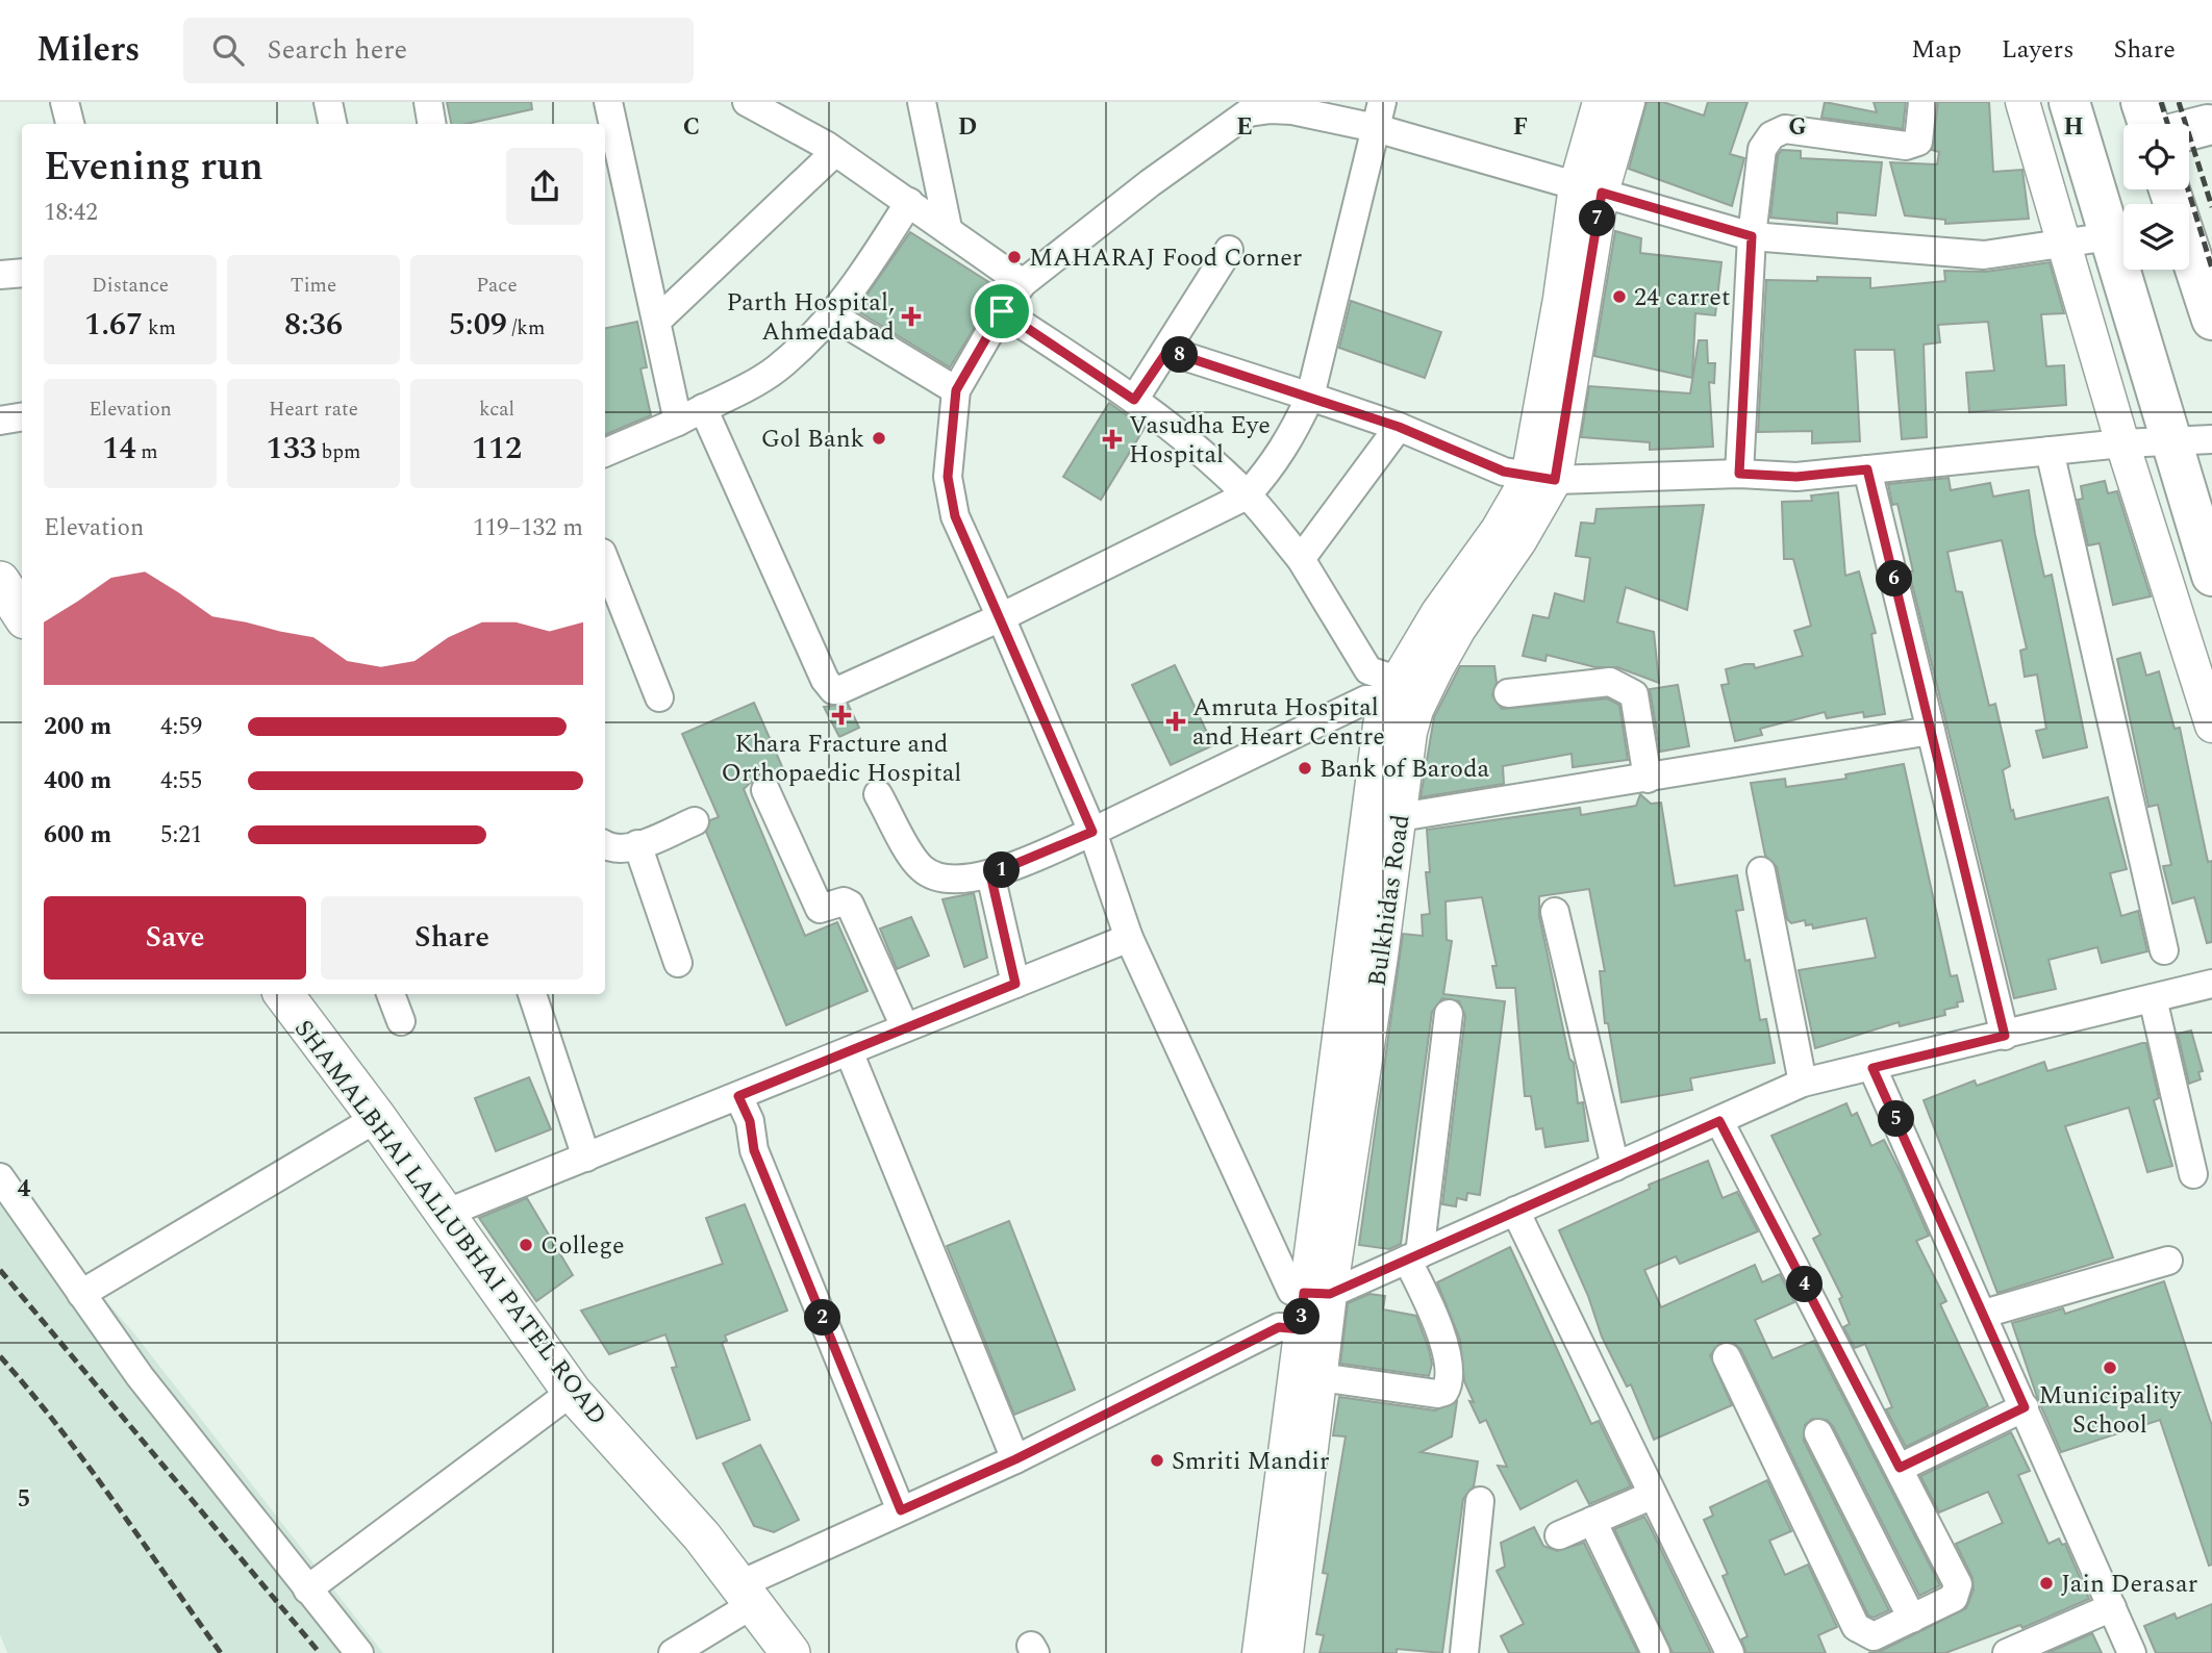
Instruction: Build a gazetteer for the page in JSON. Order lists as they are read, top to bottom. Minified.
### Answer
{"streets":{"main road":["SHAMALBHAI LALLUBHAI PATEL ROAD"],"street":["Bulkhidas Road"]},"places":{"other":["MAHARAJ Food Corner","24 carret","Gol Bank","Bank of Baroda","College","Municipality School","Smriti Mandir","Jain Derasar"],"health":["Parth Hospital, Ahmedabad","Vasudha Eye Hospital","Khara Fracture and Orthopaedic Hospital","Amruta Hospital and Heart Centre"]},"page":{"header":"Milers","search":"Search here","nav":["Map","Layers","Share"],"heading":["Evening run","18:42"],"pins":["7","8","6","1","5","4","3","2"],"stats":[["Distance","1.67 km"],["Time","8:36"],["Pace","5:09 /km"],["Elevation","14 m"],["Heart rate","133 bpm"],["kcal","112"]],"chart":["Elevation","119–132 m"],"list":[{"name":"200 m","note":"4:59"},{"name":"400 m","note":"4:55"},{"name":"600 m","note":"5:21"}],"buttons":["Save","Share"]},"grid":{"columns":["C","D","E","F","G","H"],"rows":["4","5"]}}
